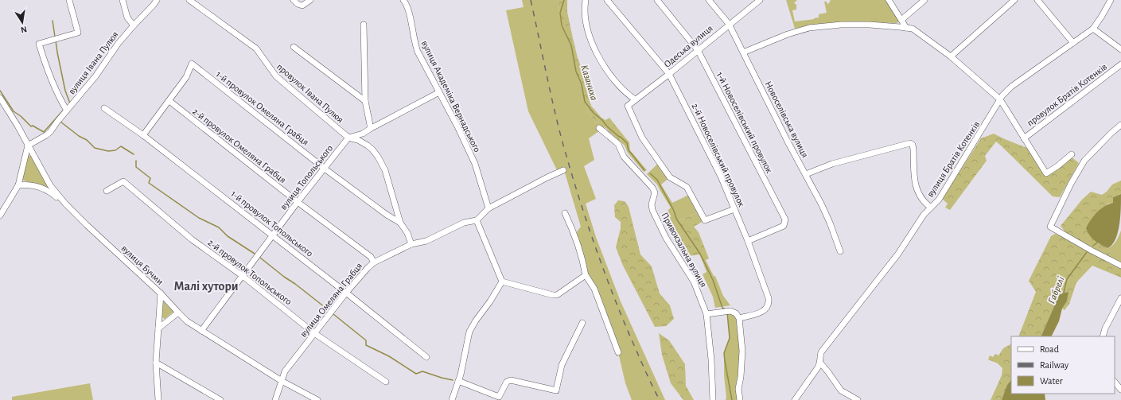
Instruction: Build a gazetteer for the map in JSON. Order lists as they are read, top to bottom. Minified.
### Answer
{"streets":{"street":["Одеська вулиця","вулиця Івана Пулюя","провулок Івана Пулюя","провулок Братів Котенків","вулиця Академіка Вернадського","1-й провулок Омеляна Грабця","Новоселівська вулиця","1-й Новоселівський провулок","2-й провулок Омеляна Грабця","2-й Новоселівський провулок","вулиця Братів Котенків","вулиця Топольського","1-й провулок Топольського","Привокзальна вулиця","вулиця Бучми","2-й провулок Топольського","вулиця Омеляна Грабця"]},"crossings":[["Одеська вулиця","Новоселівська вулиця"],["Одеська вулиця","1-й Новоселівський провулок"],["Одеська вулиця","2-й Новоселівський провулок"],["вулиця Івана Пулюя","вулиця Бучми"],["провулок Івана Пулюя","вулиця Топольського"],["1-й провулок Омеляна Грабця","2-й провулок Омеляна Грабця"],["1-й провулок Омеляна Грабця","вулиця Топольського"],["1-й Новоселівський провулок","2-й Новоселівський провулок"],["2-й провулок Омеляна Грабця","вулиця Топольського"],["2-й провулок Омеляна Грабця","вулиця Омеляна Грабця"],["вулиця Топольського","1-й провулок Топольського"],["вулиця Топольського","вулиця Бучми"],["вулиця Топольського","2-й провулок Топольського"],["1-й провулок Топольського","вулиця Омеляна Грабця"],["вулиця Бучми","вулиця Омеляна Грабця"],["2-й провулок Топольського","вулиця Омеляна Грабця"]],"districts":["Малі хутори"],"water":["Казаниха","Габрелі"],"legend":["Road","Railway","Water"],"north":"bottom"}
